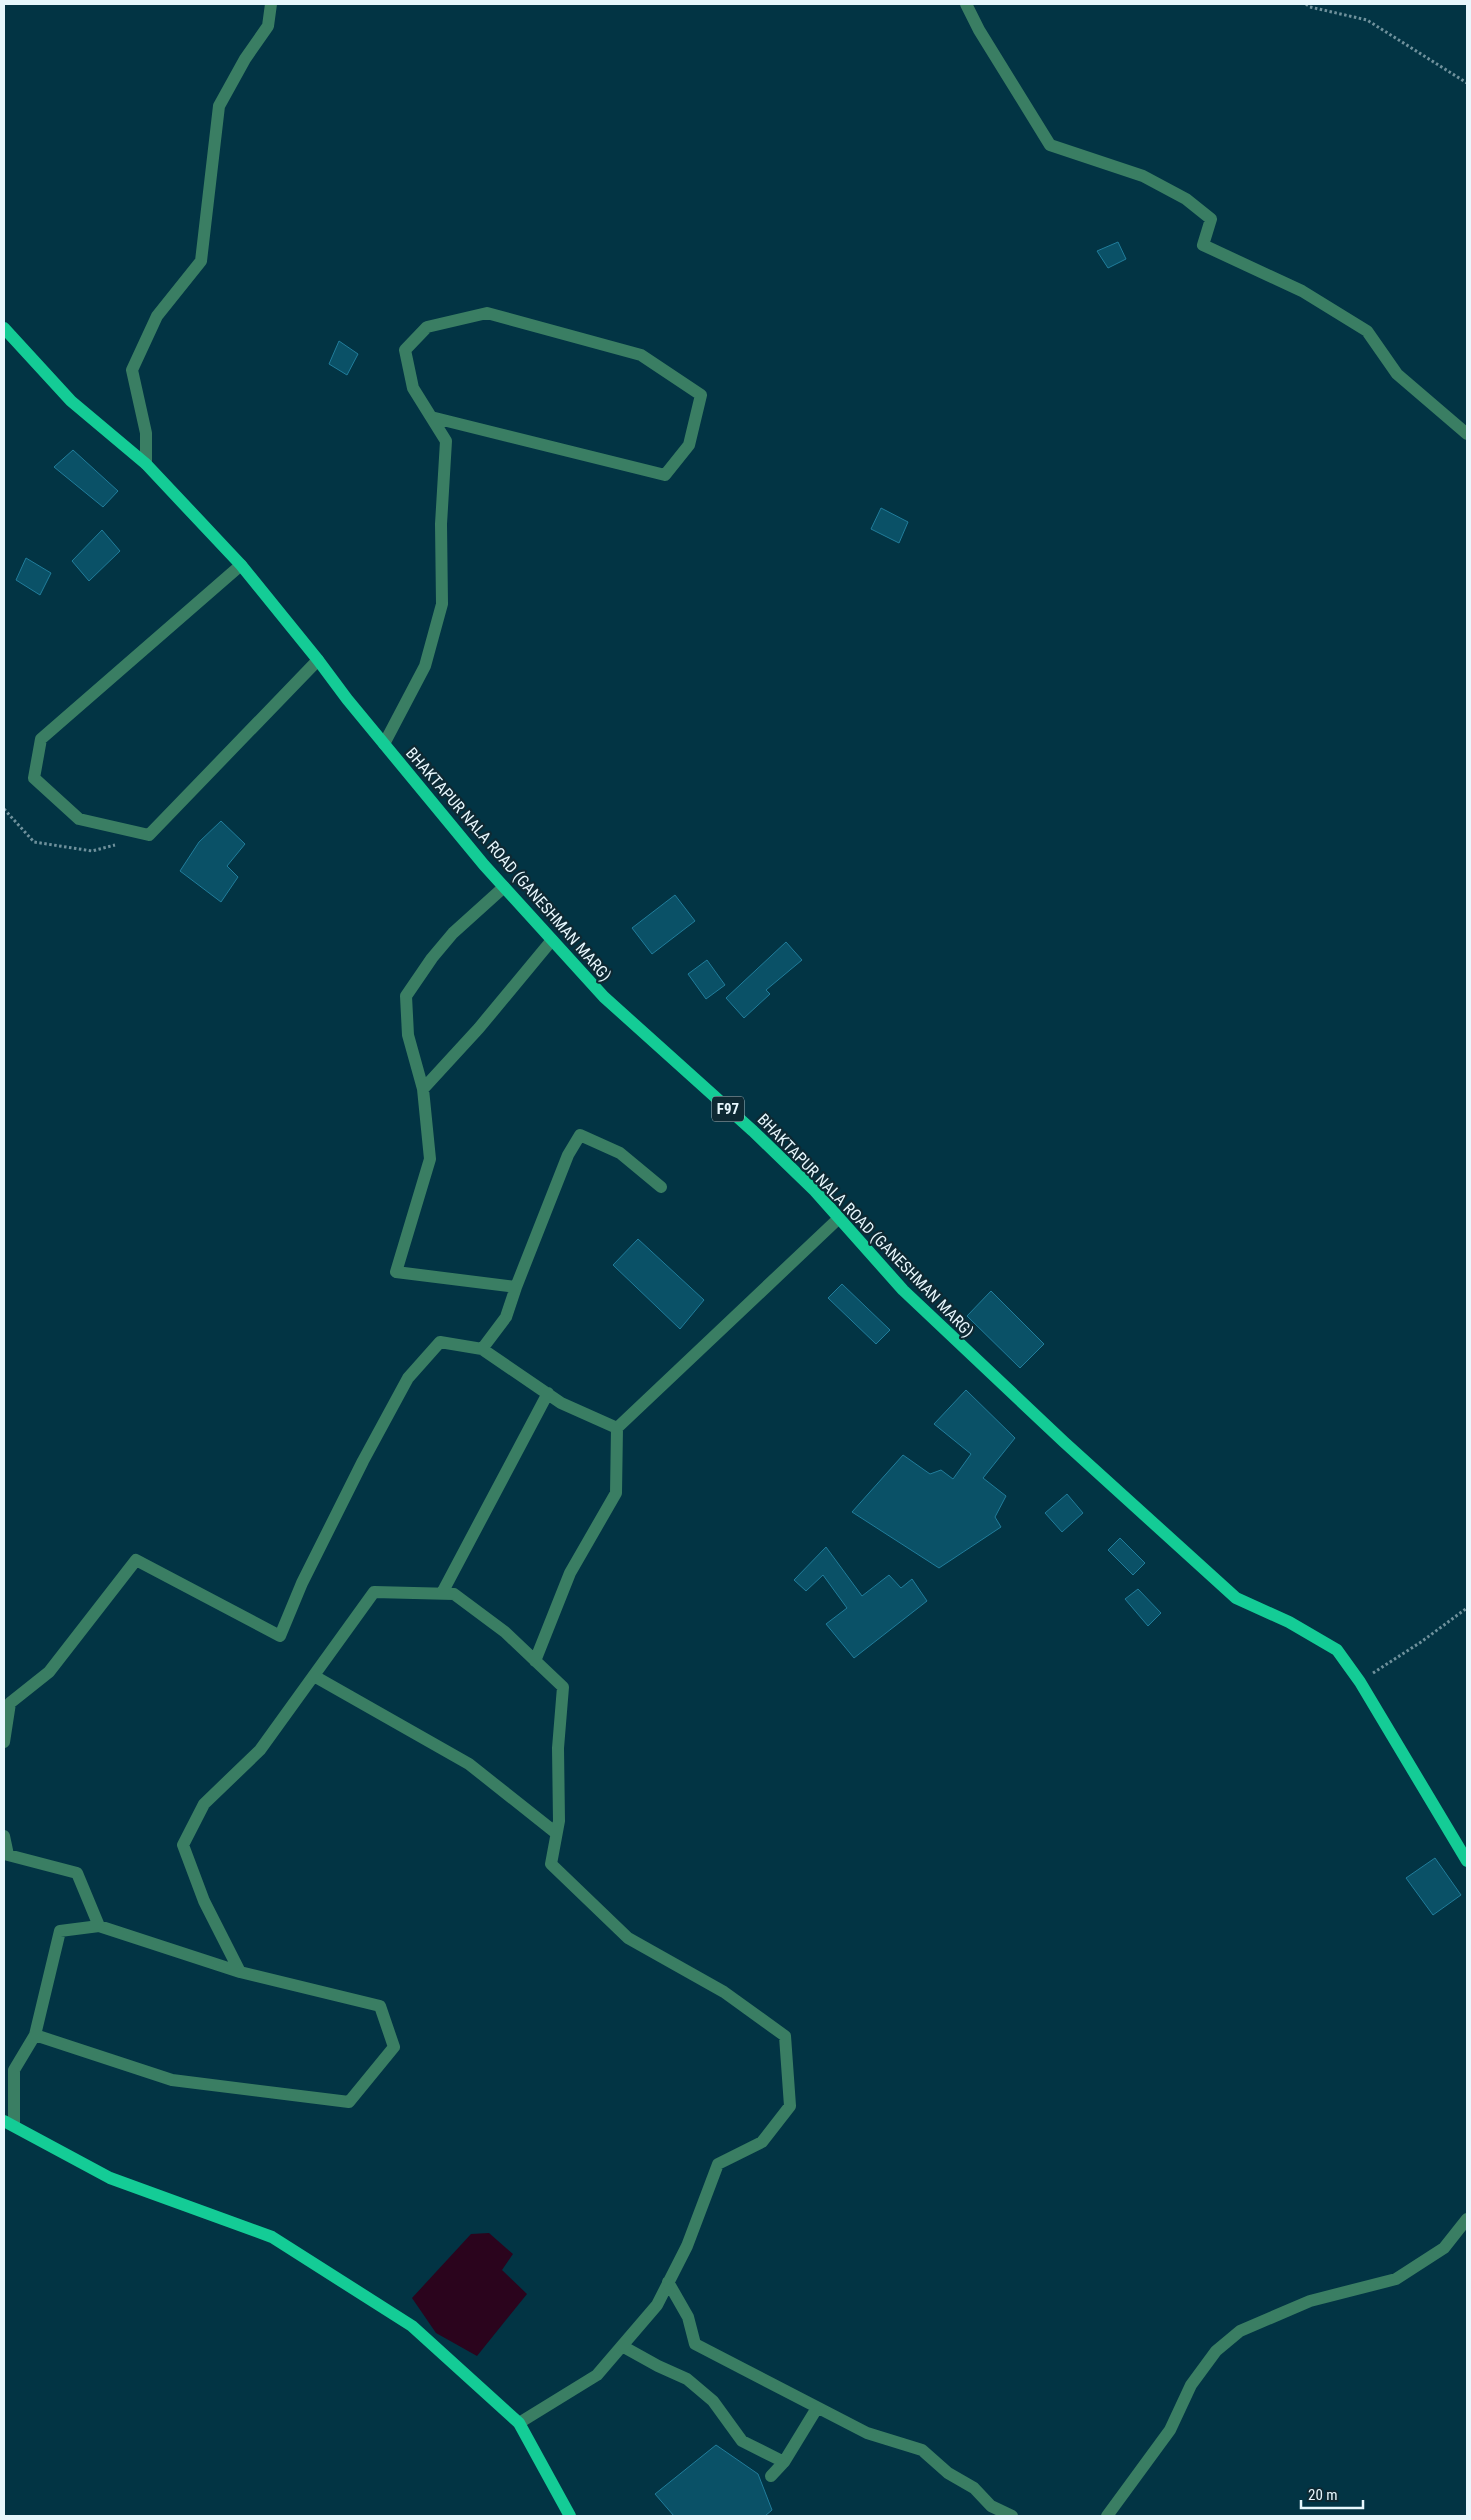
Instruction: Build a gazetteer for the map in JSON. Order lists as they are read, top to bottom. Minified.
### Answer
{"streets":{"main road":["BHAKTAPUR NALA ROAD (GANESHMAN MARG)","F97"]},"scale_bar":"20 m"}
